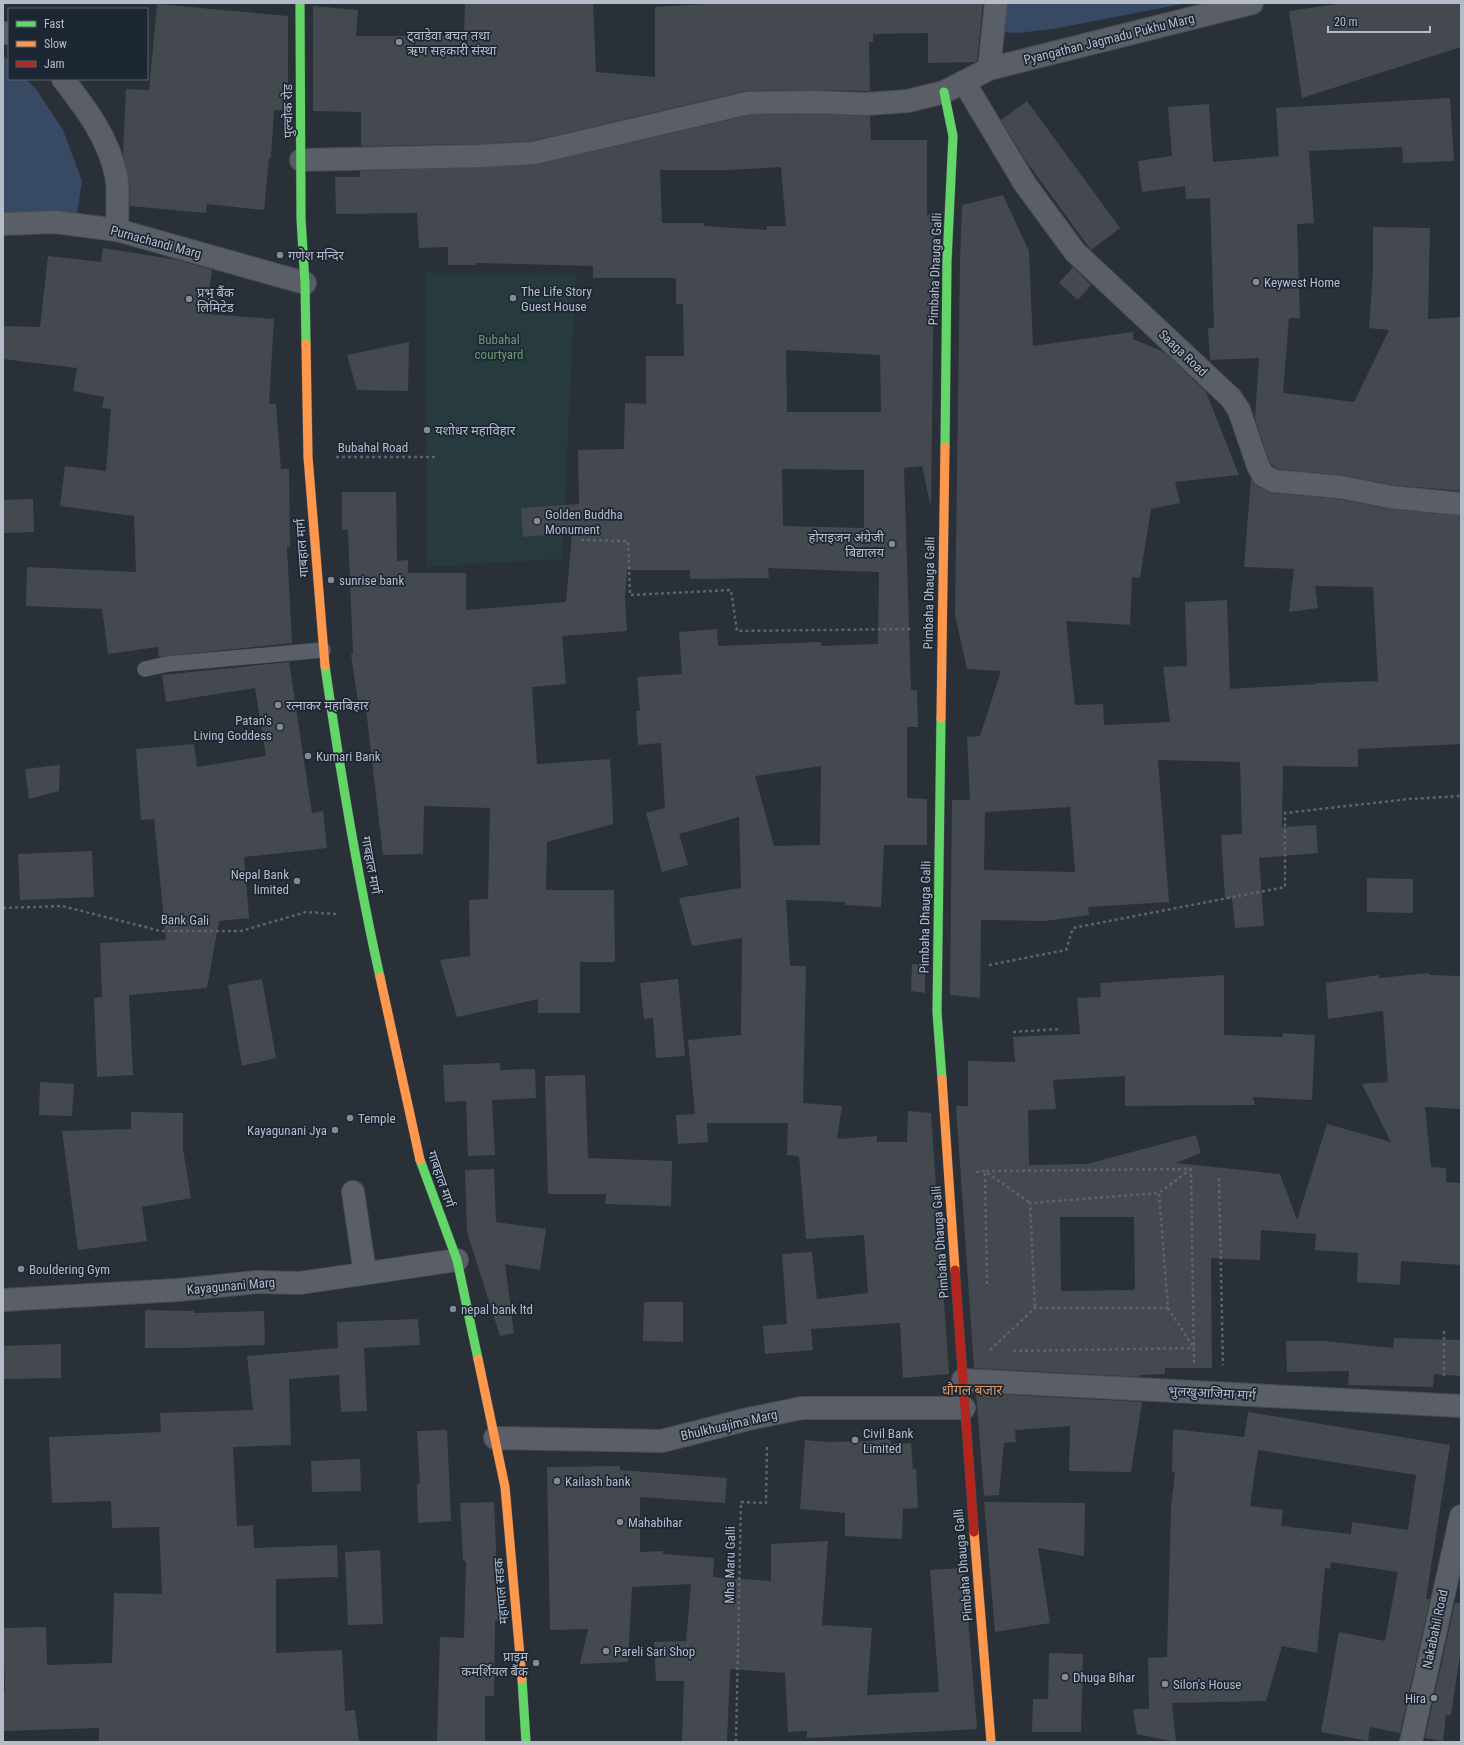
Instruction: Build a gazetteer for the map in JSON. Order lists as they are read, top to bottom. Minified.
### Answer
{"streets":{"main road":["पुल्चोक रोड","Pimbaha Dhauga Galli","गाबहाल मार्ग","महापाल सडक"],"street":["Pyangathan Jagmadu Pukhu Marg","Purnachandi Marg","Saaga Road","Kayagunani Marg","भुलखुआजिमा मार्ग","Bhulkhuajima Marg","Nakabahil Road"],"path":["Bubahal Road","Bank Gali","Mha Maru Galli"]},"crossings":[["Pyangathan Jagmadu Pukhu Marg","पुल्चोक रोड"],["Pyangathan Jagmadu Pukhu Marg","Pimbaha Dhauga Galli"],["Pyangathan Jagmadu Pukhu Marg","Saaga Road"],["पुल्चोक रोड","Purnachandi Marg"],["पुल्चोक रोड","गाबहाल मार्ग"],["Purnachandi Marg","गाबहाल मार्ग"],["Pimbaha Dhauga Galli","भुलखुआजिमा मार्ग"],["Pimbaha Dhauga Galli","Bhulkhuajima Marg"],["Bubahal Road","गाबहाल मार्ग"],["गाबहाल मार्ग","Bank Gali"],["गाबहाल मार्ग","Kayagunani Marg"],["गाबहाल मार्ग","Bhulkhuajima Marg"],["गाबहाल मार्ग","महापाल सडक"],["Bhulkhuajima Marg","Mha Maru Galli"],["Bhulkhuajima Marg","महापाल सडक"]],"districts":["धौगल बजार"],"parks":["Bubahal courtyard"],"places":["ट्वाडेवा बचत तथा ऋण सहकारी संस्था","गणेश मन्दिर","Keywest Home","The Life Story Guest House","प्रभु बैंक लिमिटेड","यशोधर महाविहार","Golden Buddha Monument","होराइजन अंग्रेजी बिद्यालय","sunrise bank","रत्नाकर महाबिहार","Patan's Living Goddess","Kumari Bank","Nepal Bank limited","Temple","Kayagunani Jya","Bouldering Gym","nepal bank ltd","Civil Bank Limited","Kailash bank","Mahabihar","Pareli Sari Shop","प्राइम कमर्शियल बैंक","Dhuga Bihar","Silon's House","Hira"],"legend":["Fast","Slow","Jam"],"scale_bar":"20 m"}
